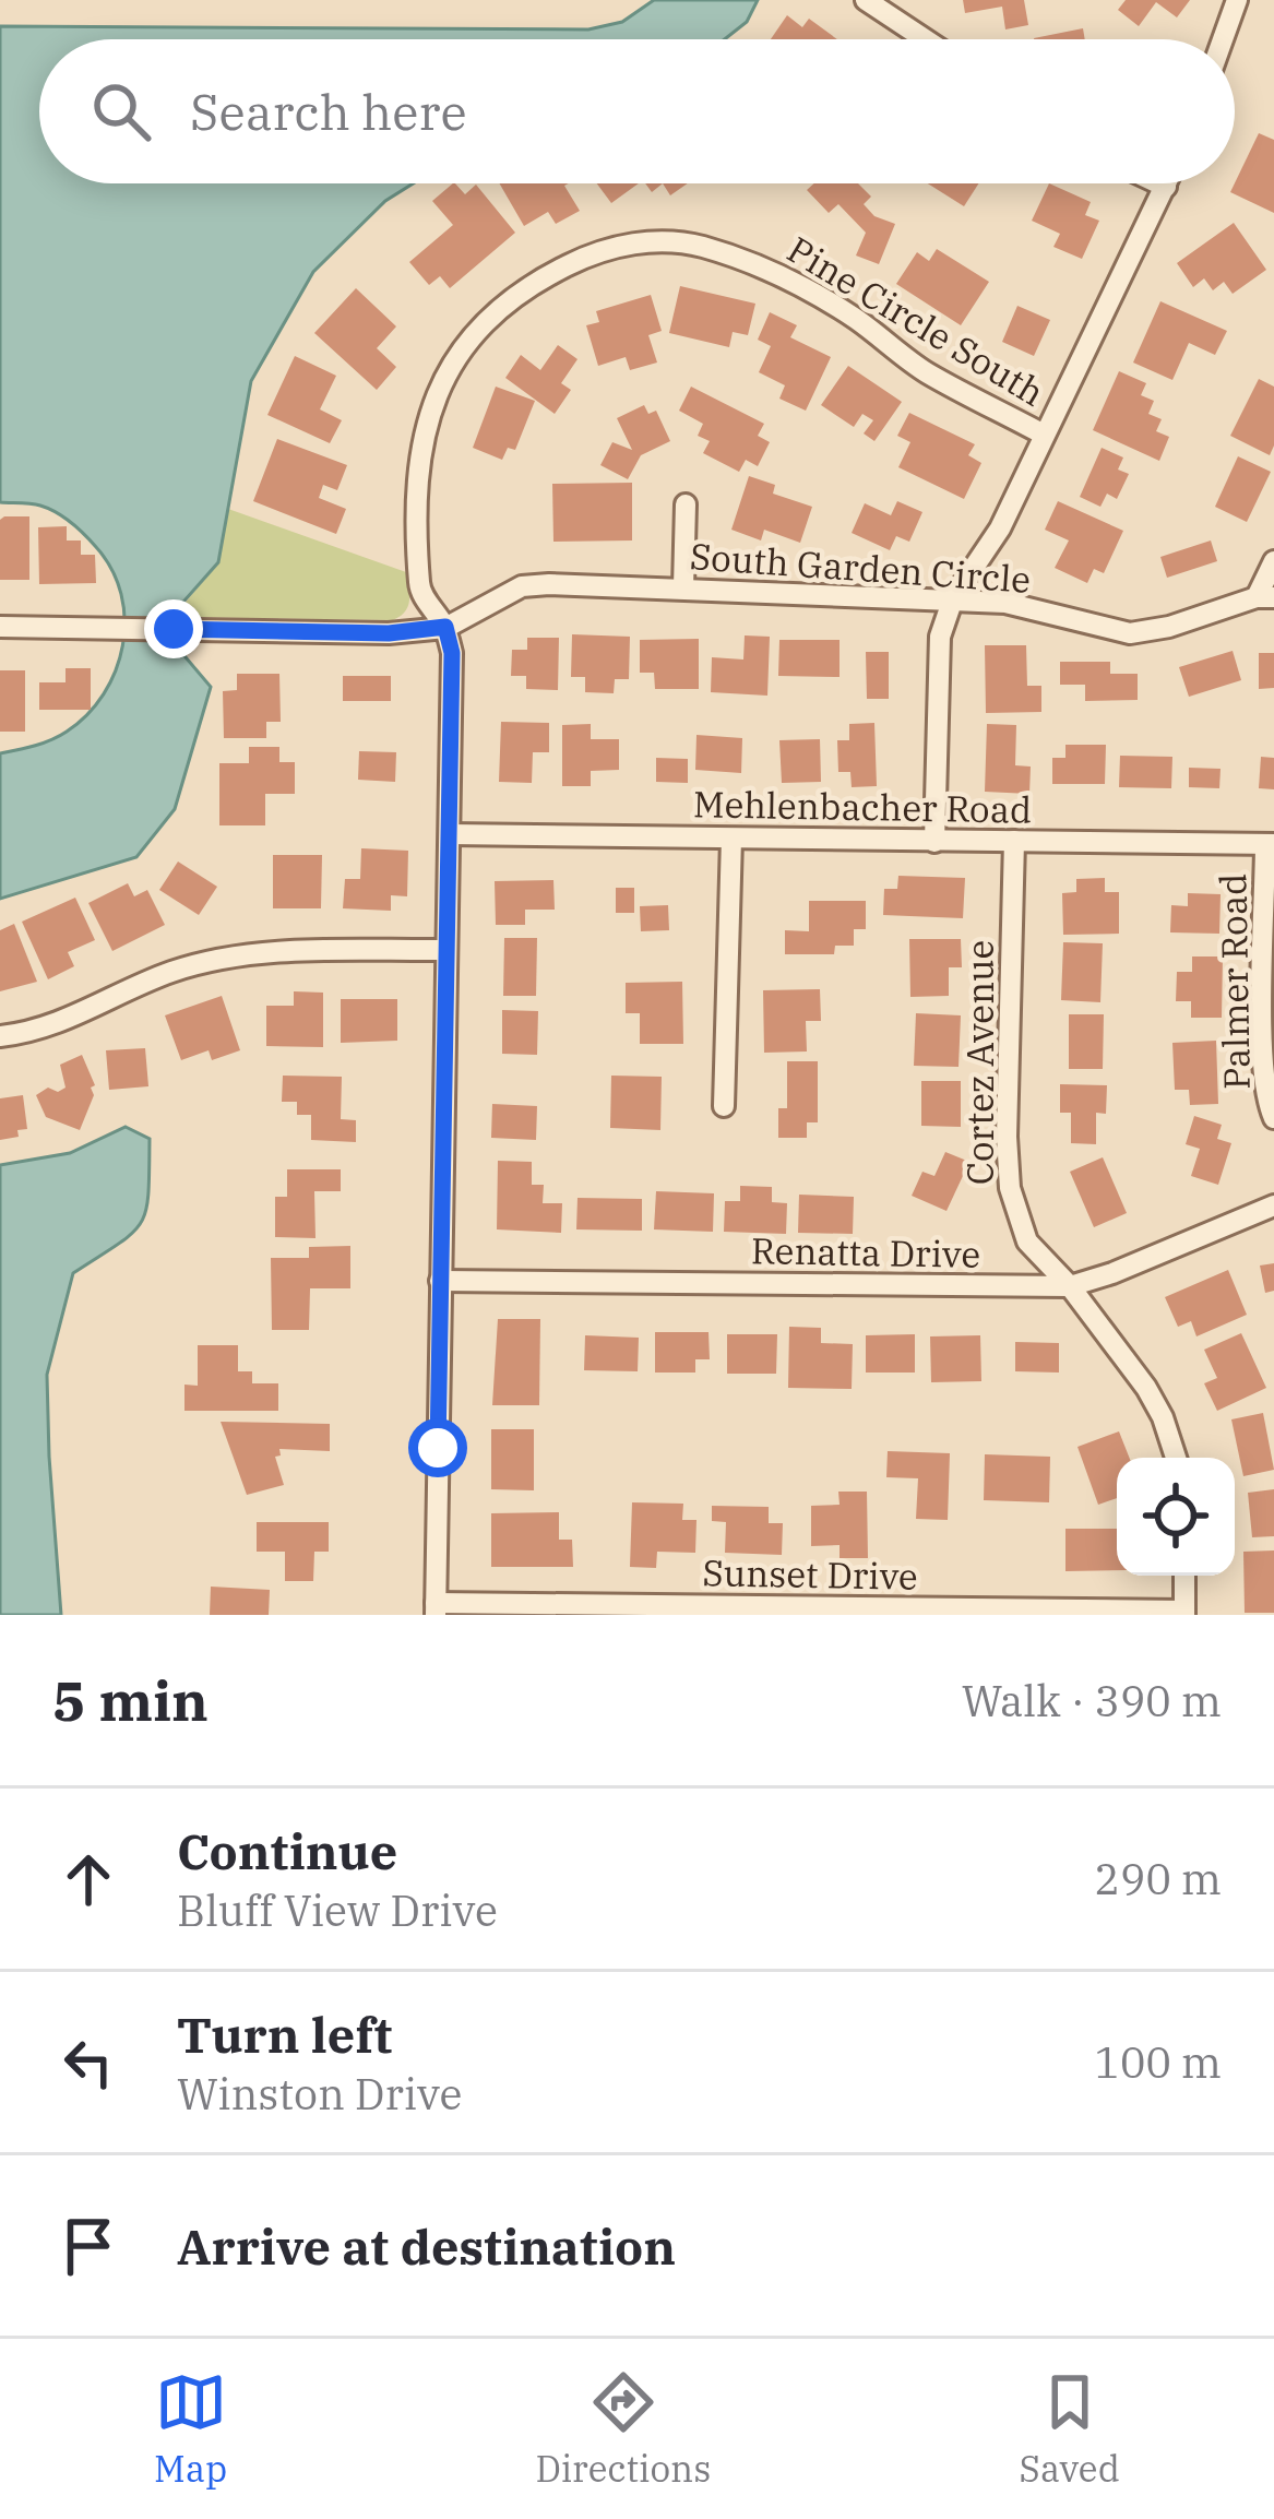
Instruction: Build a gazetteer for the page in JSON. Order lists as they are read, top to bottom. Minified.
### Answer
{"streets":{"street":["Pine Circle South","South Garden Circle","Mehlenbacher Road","Palmer Road","Cortez Avenue","Renatta Drive","Sunset Drive"]},"crossings":[["Pine Circle South","South Garden Circle"],["Pine Circle South","Mehlenbacher Road"],["Pine Circle South","Renatta Drive"],["Pine Circle South","Sunset Drive"],["Mehlenbacher Road","Palmer Road"],["Mehlenbacher Road","Cortez Avenue"],["Cortez Avenue","Renatta Drive"]],"page":{"search":"Search here","heading":["5 min","Walk · 390 m"],"list":[["Continue","Bluff View Drive","290 m"],["Turn left","Winston Drive","100 m"],"Arrive at destination"],"nav":["Map","Directions","Saved"]}}
